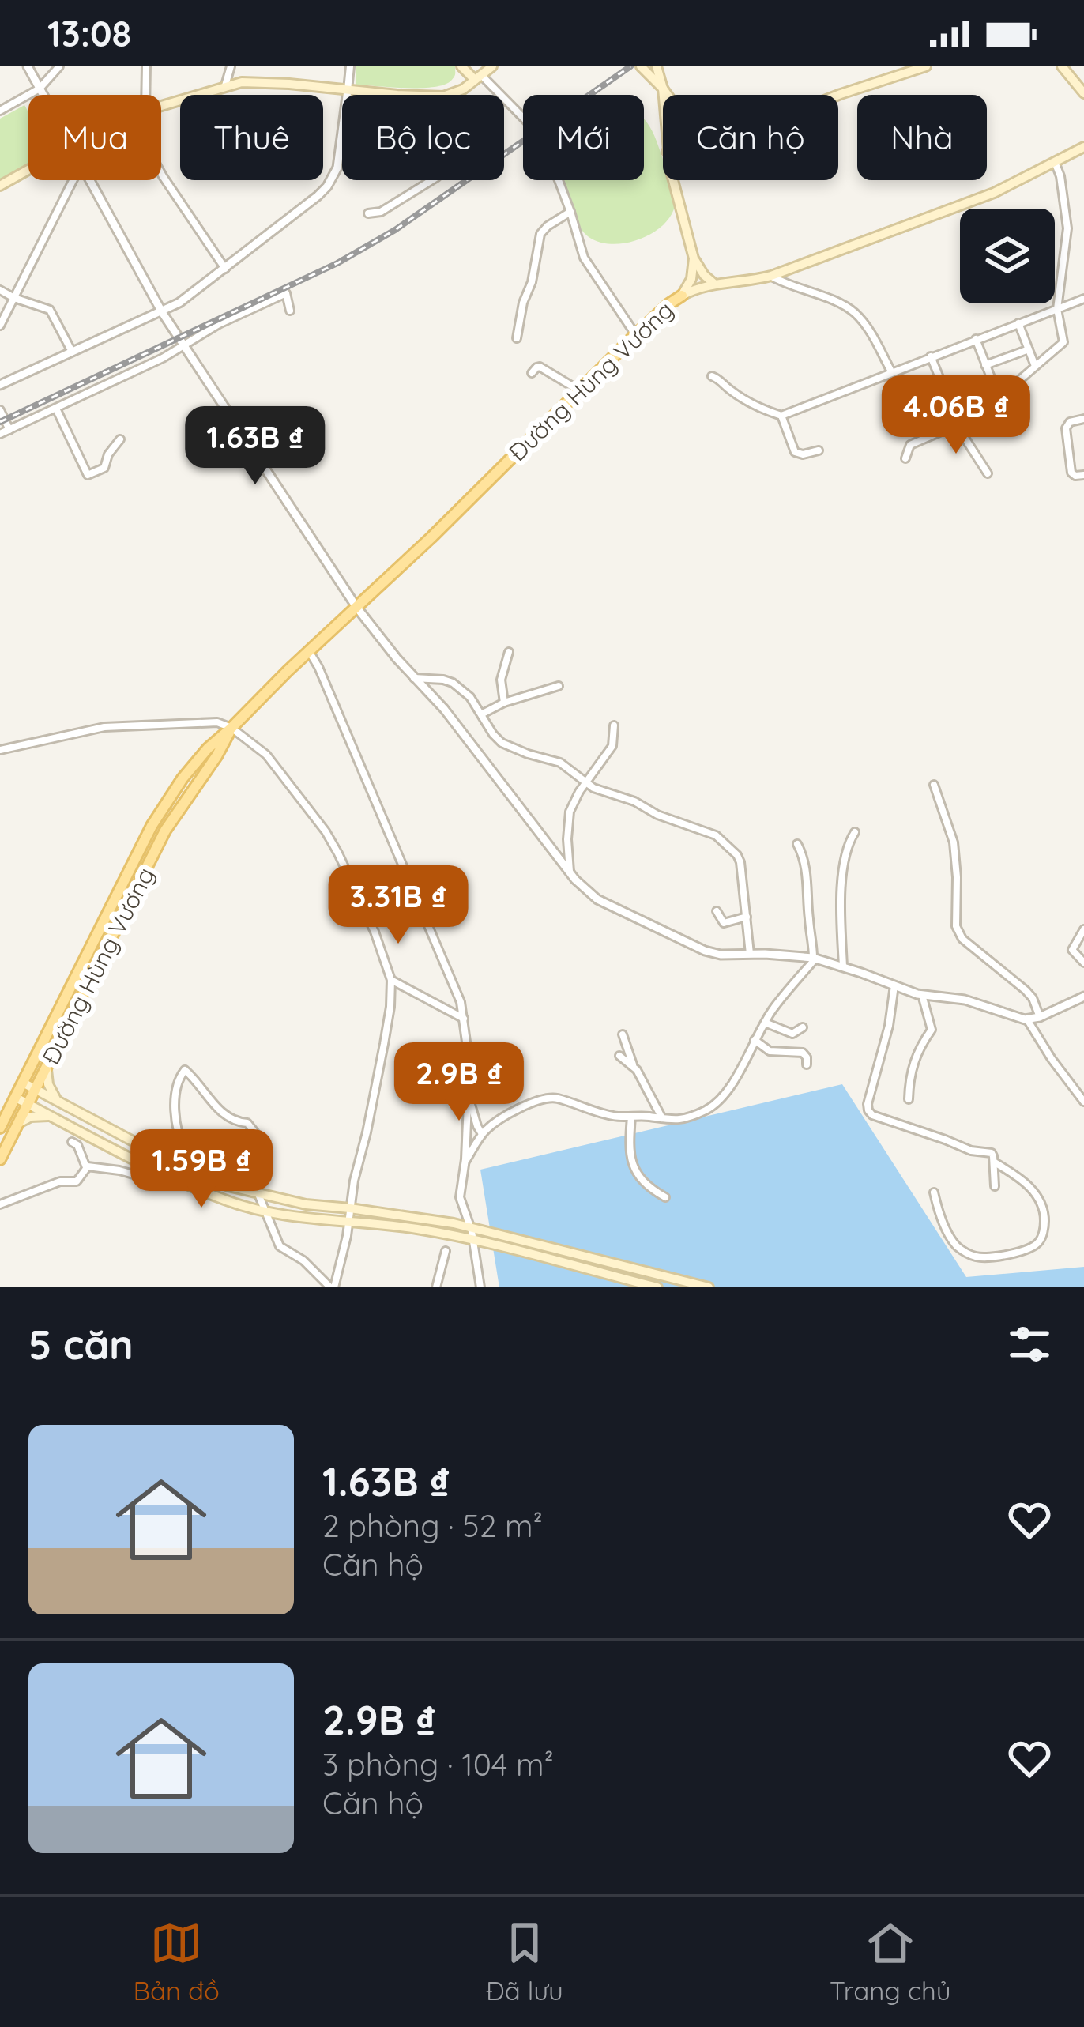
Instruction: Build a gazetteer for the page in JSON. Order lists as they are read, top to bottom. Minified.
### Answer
{"streets":{"main road":["Đường Hùng Vương"]},"page":{"status":"13:08","chip":["Mua","Thuê","Bộ lọc","Mới","Căn hộ","Nhà"],"price":["4.06B ₫","1.63B ₫","3.31B ₫","2.9B ₫","1.59B ₫"],"heading":"5 căn","list":[{"name":"1.63B ₫","note":"2 phòng · 52 m² · Căn hộ"},{"name":"2.9B ₫","note":"3 phòng · 104 m² · Căn hộ"}],"tabs":["Bản đồ","Đã lưu","Trang chủ"]}}
